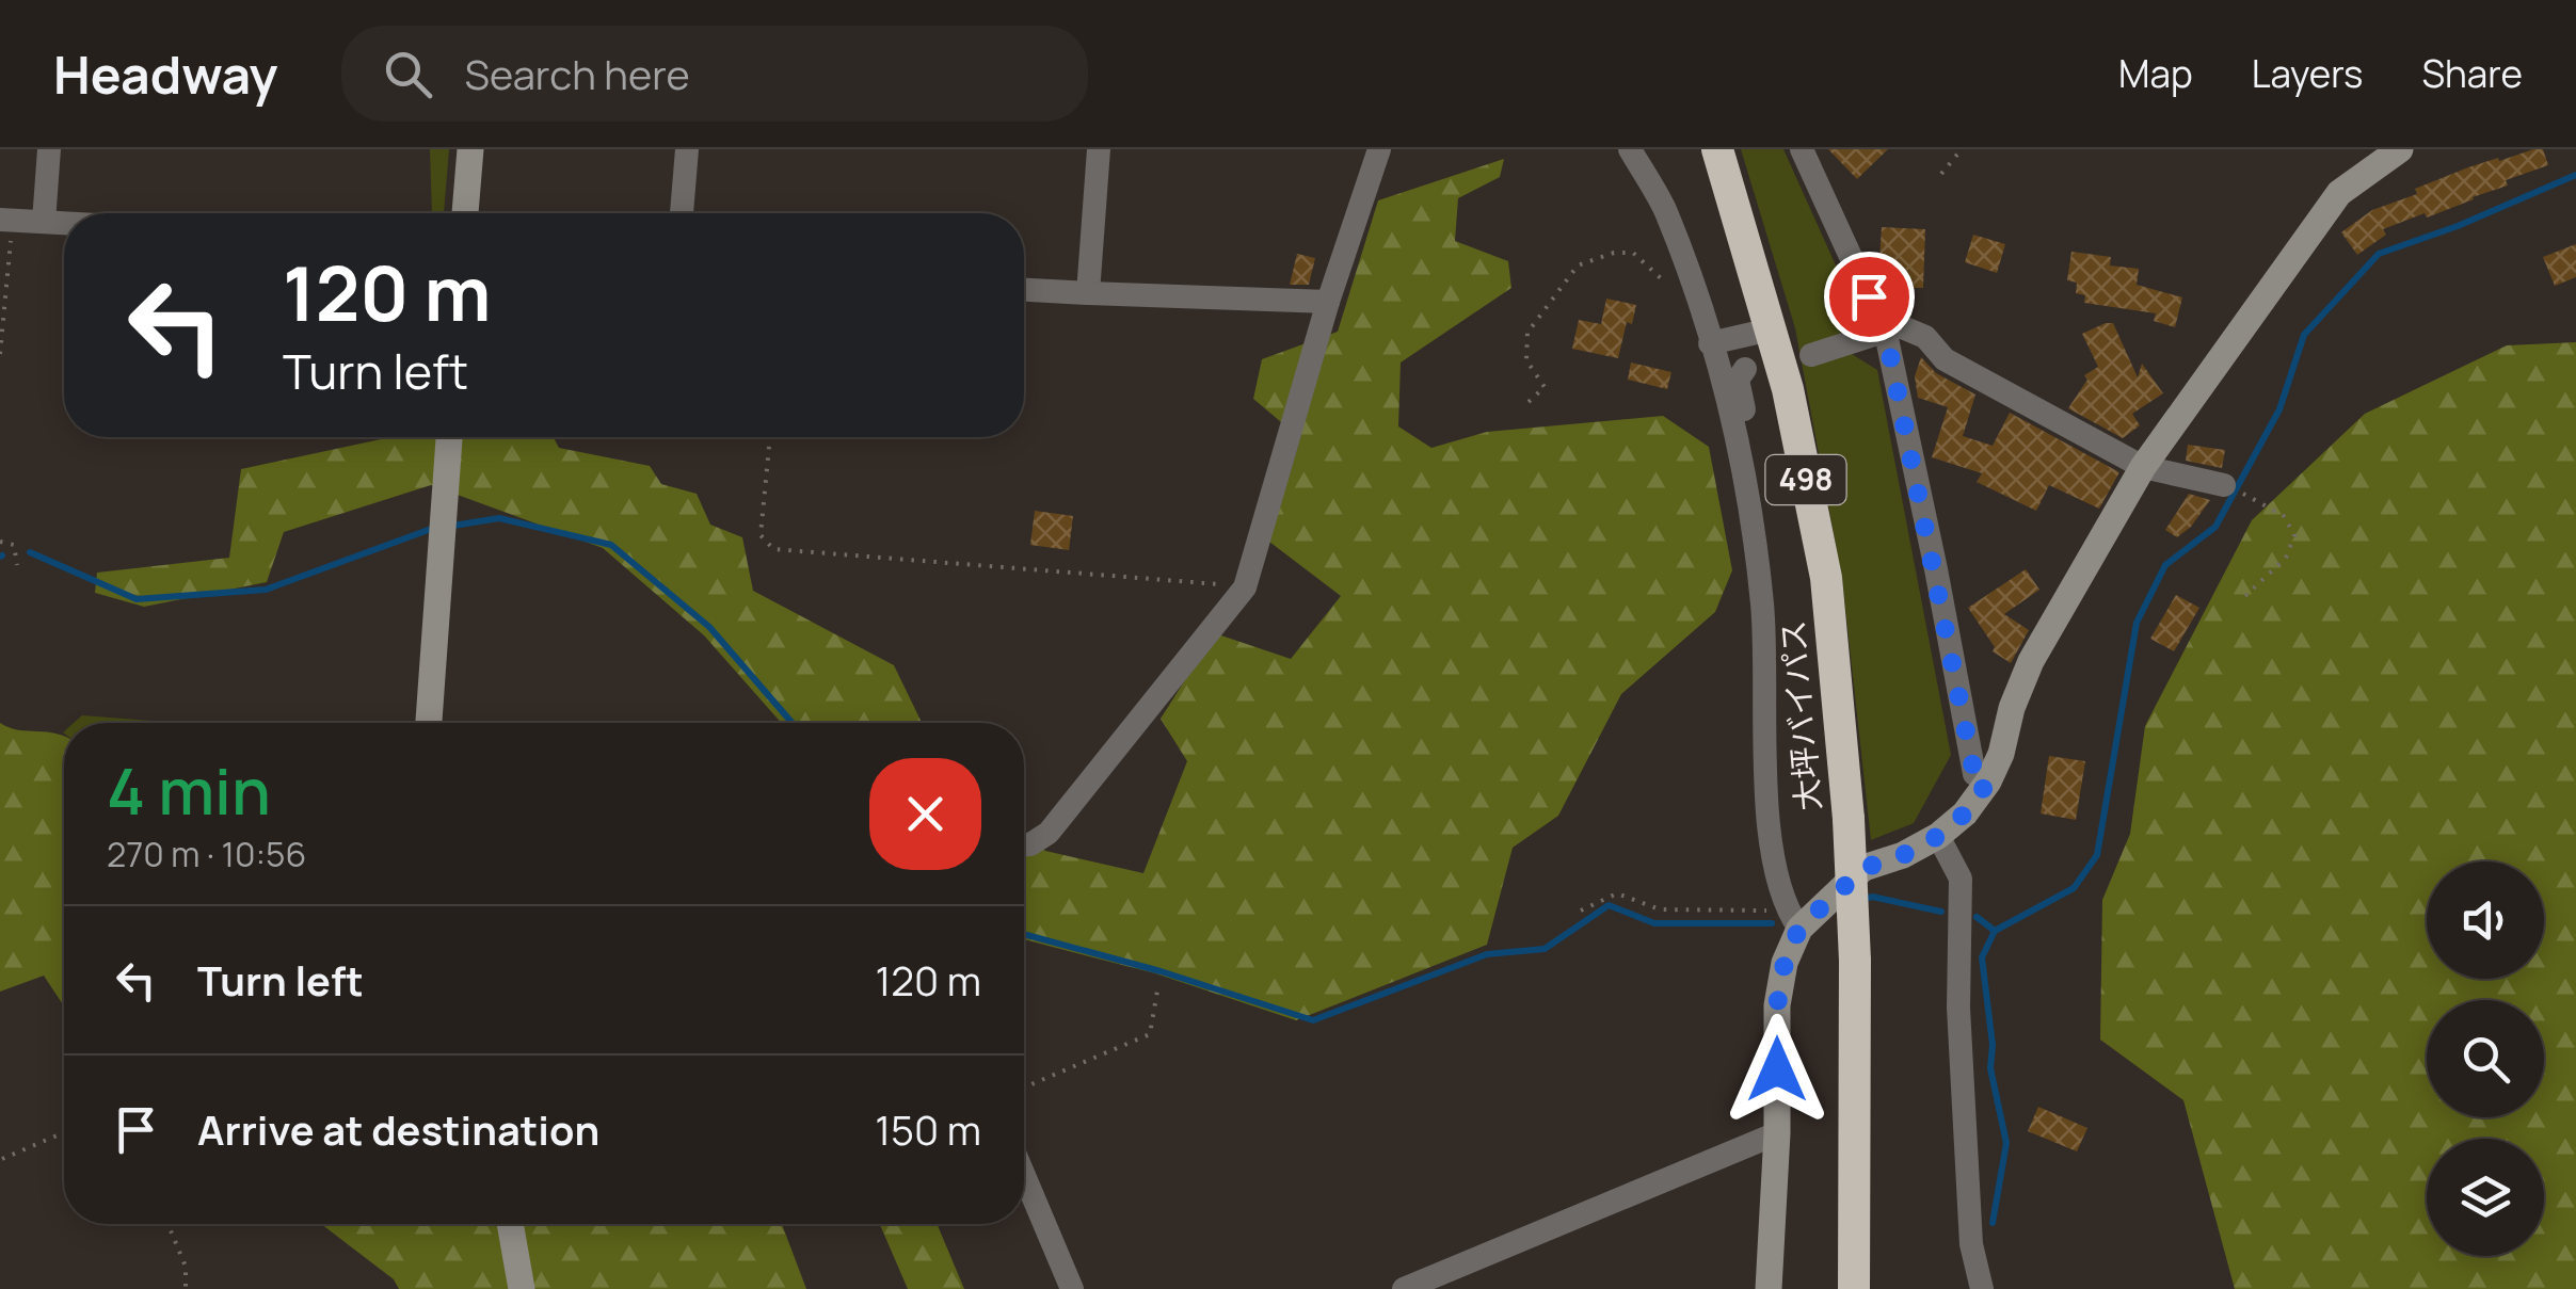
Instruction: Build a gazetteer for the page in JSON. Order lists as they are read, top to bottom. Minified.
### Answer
{"streets":{"highway":["498","大坪バイパス"]},"page":{"header":"Headway","search":"Search here","nav":["Map","Layers","Share"],"turn":["120 m","Turn left"],"heading":["4 min","270 m · 10:56"],"list":[{"name":"Turn left","value":"120 m"},{"name":"Arrive at destination","value":"150 m"}]}}
